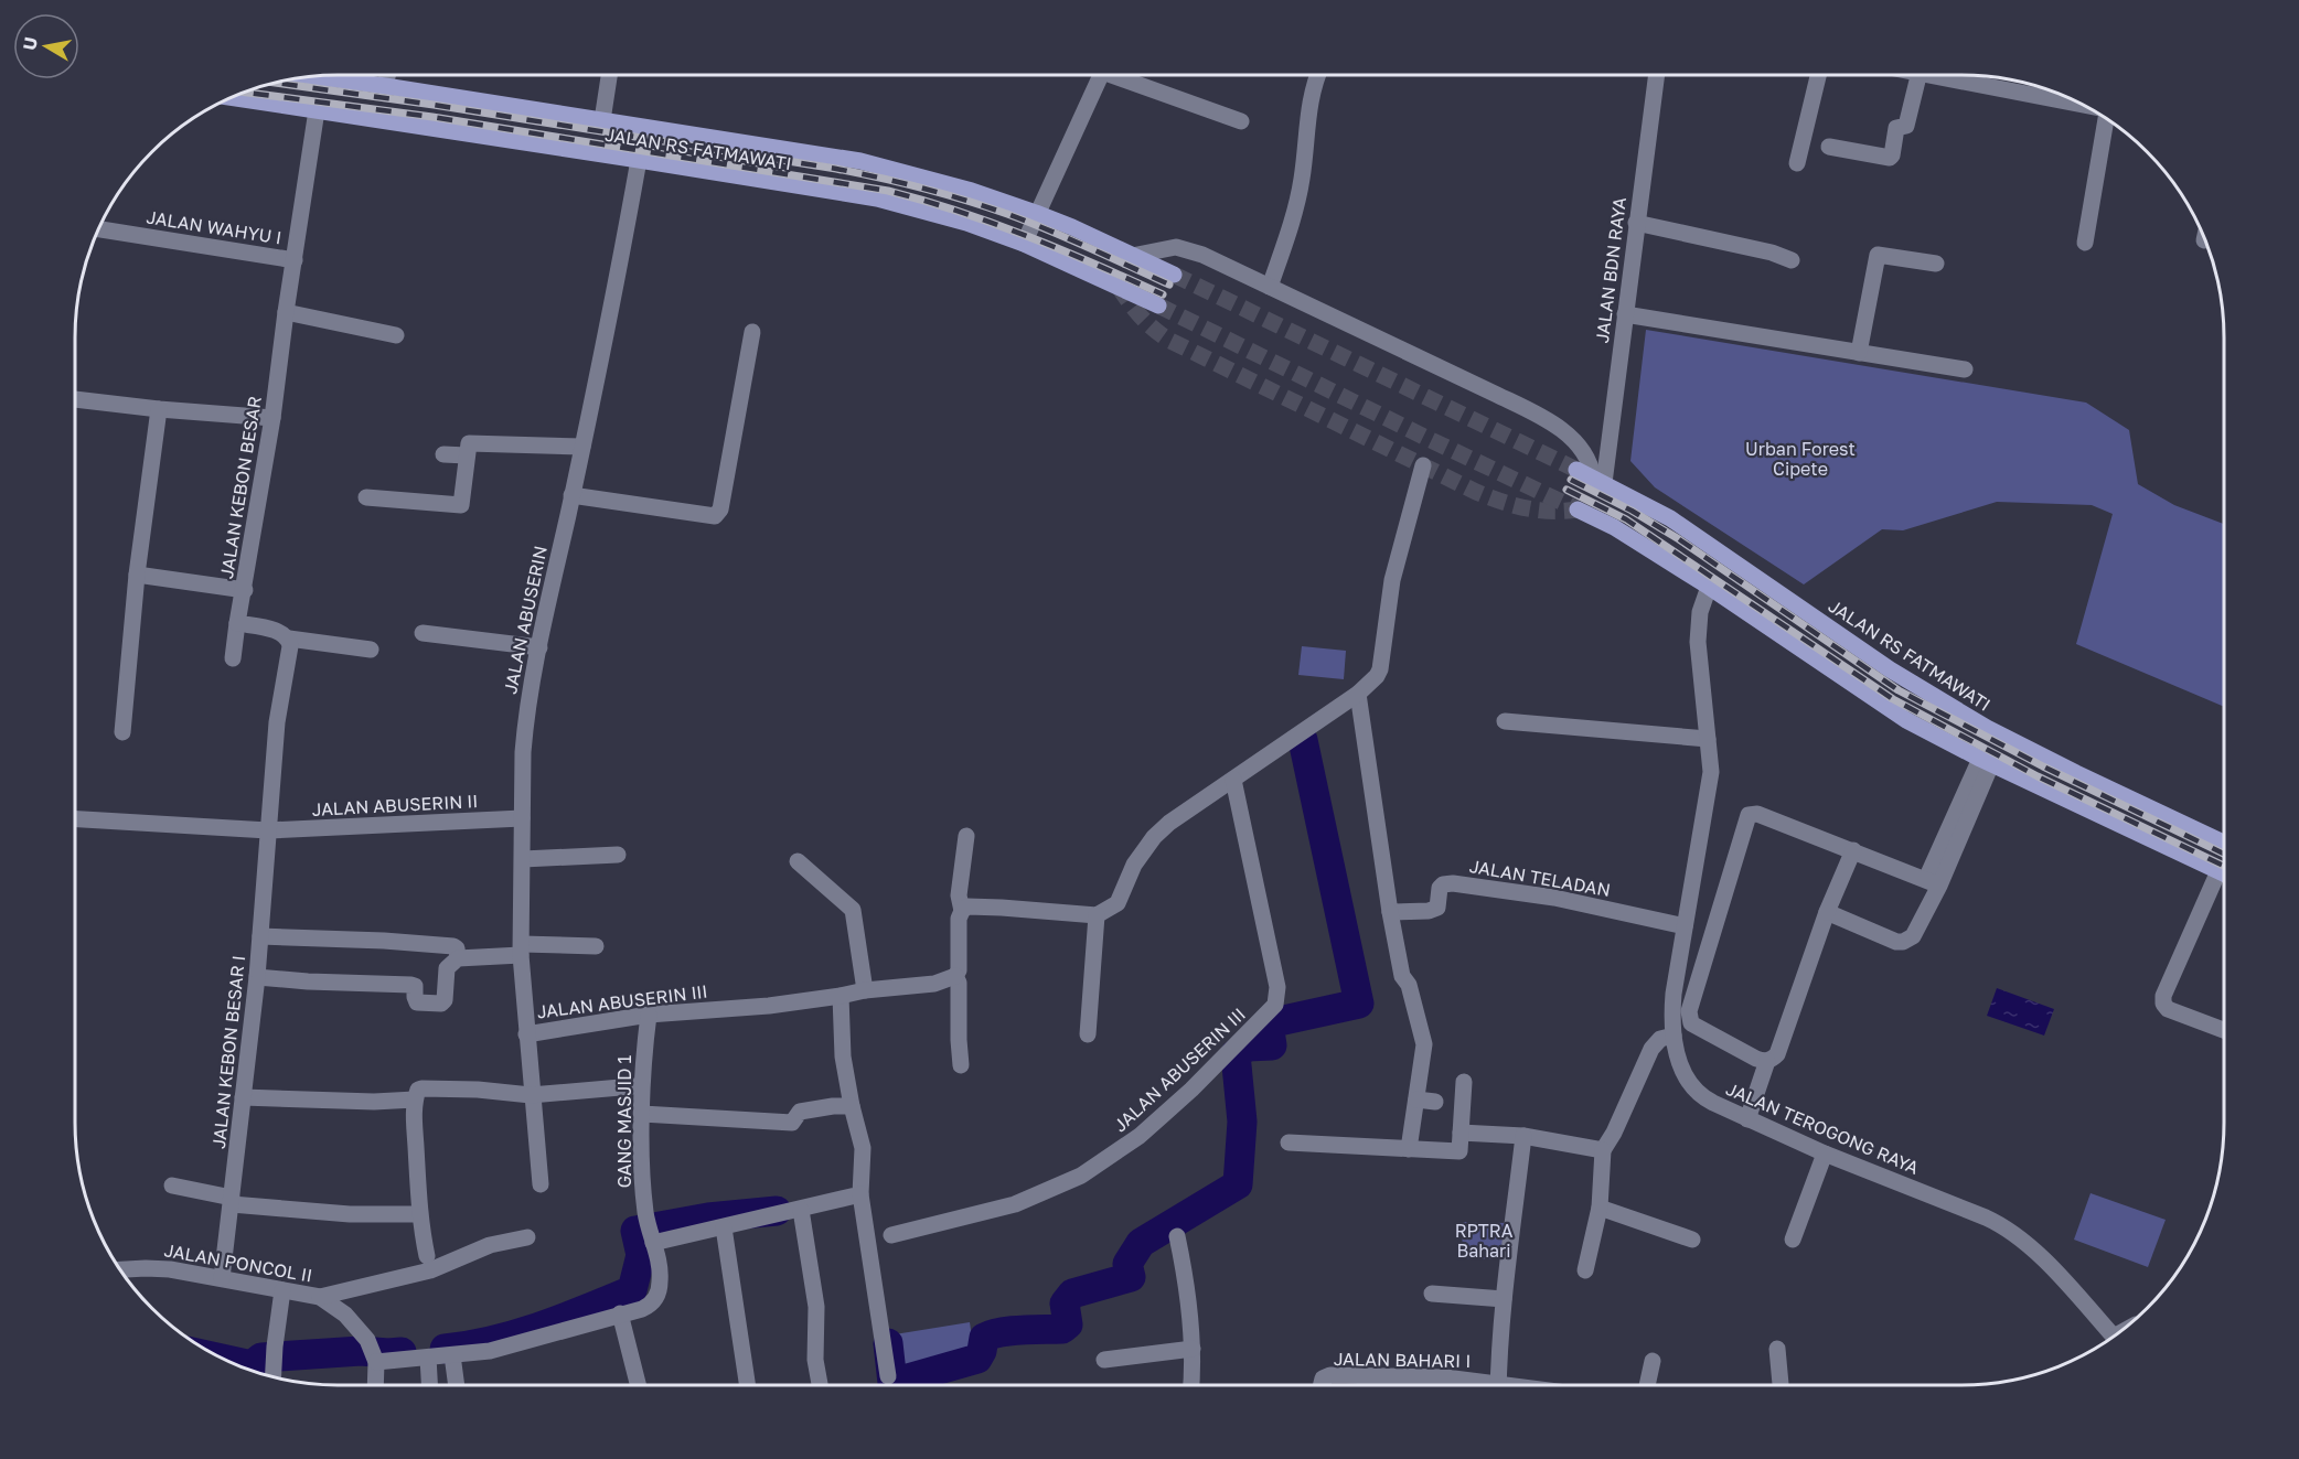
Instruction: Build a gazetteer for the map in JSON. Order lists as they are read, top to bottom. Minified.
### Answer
{"streets":{"main road":["JALAN RS FATMAWATI"],"street":["JALAN WAHYU I","JALAN BDN RAYA","JALAN KEBON BESAR","JALAN ABUSERIN","JALAN ABUSERIN II","JALAN TELADAN","JALAN ABUSERIN III","JALAN KEBON BESAR I","GANG MASJID 1","JALAN TEROGONG RAYA","JALAN PONCOL II","JALAN BAHARI I"]},"crossings":[["JALAN RS FATMAWATI","JALAN BDN RAYA"],["JALAN RS FATMAWATI","JALAN KEBON BESAR"],["JALAN RS FATMAWATI","JALAN ABUSERIN"],["JALAN WAHYU I","JALAN KEBON BESAR"],["JALAN ABUSERIN","JALAN ABUSERIN II"],["JALAN ABUSERIN","JALAN ABUSERIN III"],["JALAN ABUSERIN II","JALAN KEBON BESAR I"],["JALAN TELADAN","JALAN TEROGONG RAYA"],["JALAN ABUSERIN III","GANG MASJID 1"],["JALAN KEBON BESAR I","JALAN PONCOL II"],["GANG MASJID 1","JALAN PONCOL II"]],"parks":["Urban Forest Cipete","RPTRA Bahari"],"north":"left"}
